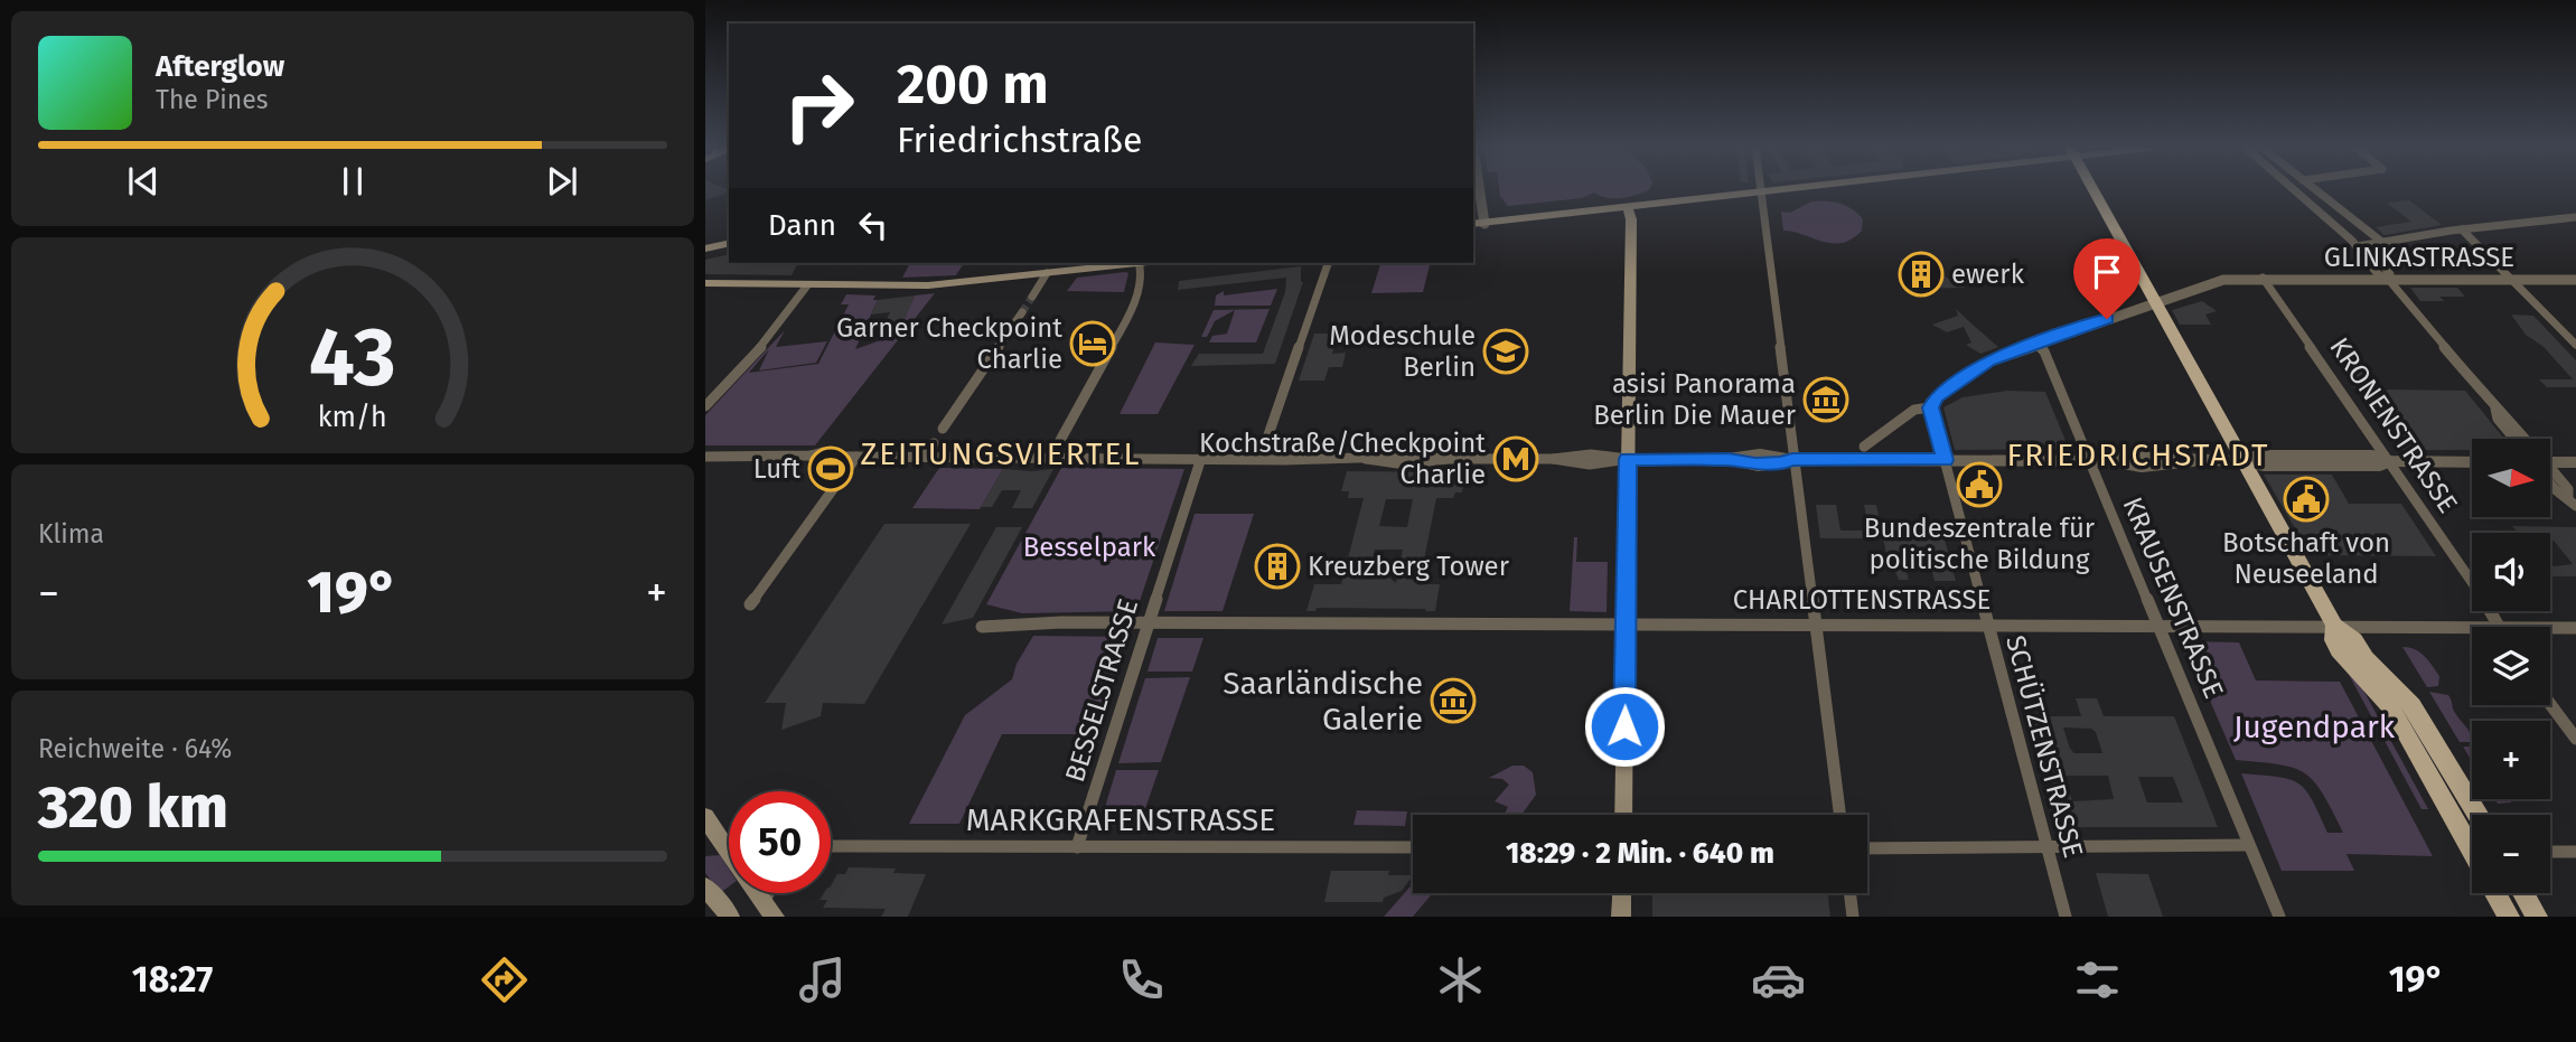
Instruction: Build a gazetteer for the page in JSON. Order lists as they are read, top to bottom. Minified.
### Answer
{"streets":{"street":["GLINKASTRASSE","KRONENSTRASSE","KRAUSENSTRASSE","CHARLOTTENSTRASSE","BESSELSTRASSE","SCHÜTZENSTRASSE","MARKGRAFENSTRASSE"]},"crossings":[["GLINKASTRASSE","KRONENSTRASSE"],["GLINKASTRASSE","KRAUSENSTRASSE"],["GLINKASTRASSE","SCHÜTZENSTRASSE"],["KRONENSTRASSE","CHARLOTTENSTRASSE"],["KRAUSENSTRASSE","CHARLOTTENSTRASSE"],["CHARLOTTENSTRASSE","BESSELSTRASSE"],["CHARLOTTENSTRASSE","SCHÜTZENSTRASSE"],["BESSELSTRASSE","MARKGRAFENSTRASSE"]],"districts":["ZEITUNGSVIERTEL","FRIEDRICHSTADT"],"parks":["Besselpark","Jugendpark"],"places":{"building":["ewerk","Kreuzberg Tower"],"hotel":["Garner Checkpoint Charlie"],"school or university":["Modeschule Berlin"],"museum":["asisi Panorama Berlin Die Mauer","Saarländische Galerie"],"metro station":["Kochstraße/Checkpoint Charlie"],"sports":["Luft"],"public building":["Bundeszentrale für politische Bildung","Botschaft von Neuseeland"]},"north":"right","page":{"turn":["200 m","Friedrichstraße"],"song":["Afterglow","The Pines"],"then":"Dann","map_buttons":["+","−"],"tile":["Klima",["Reichweite · 64%","320 km"]],"heat":["−","19°","+"],"limit":"50","trip":"18:29 · 2 Min. · 640 m","tabs":["18:27","19°"],"gauge":["43","km/h"]}}
